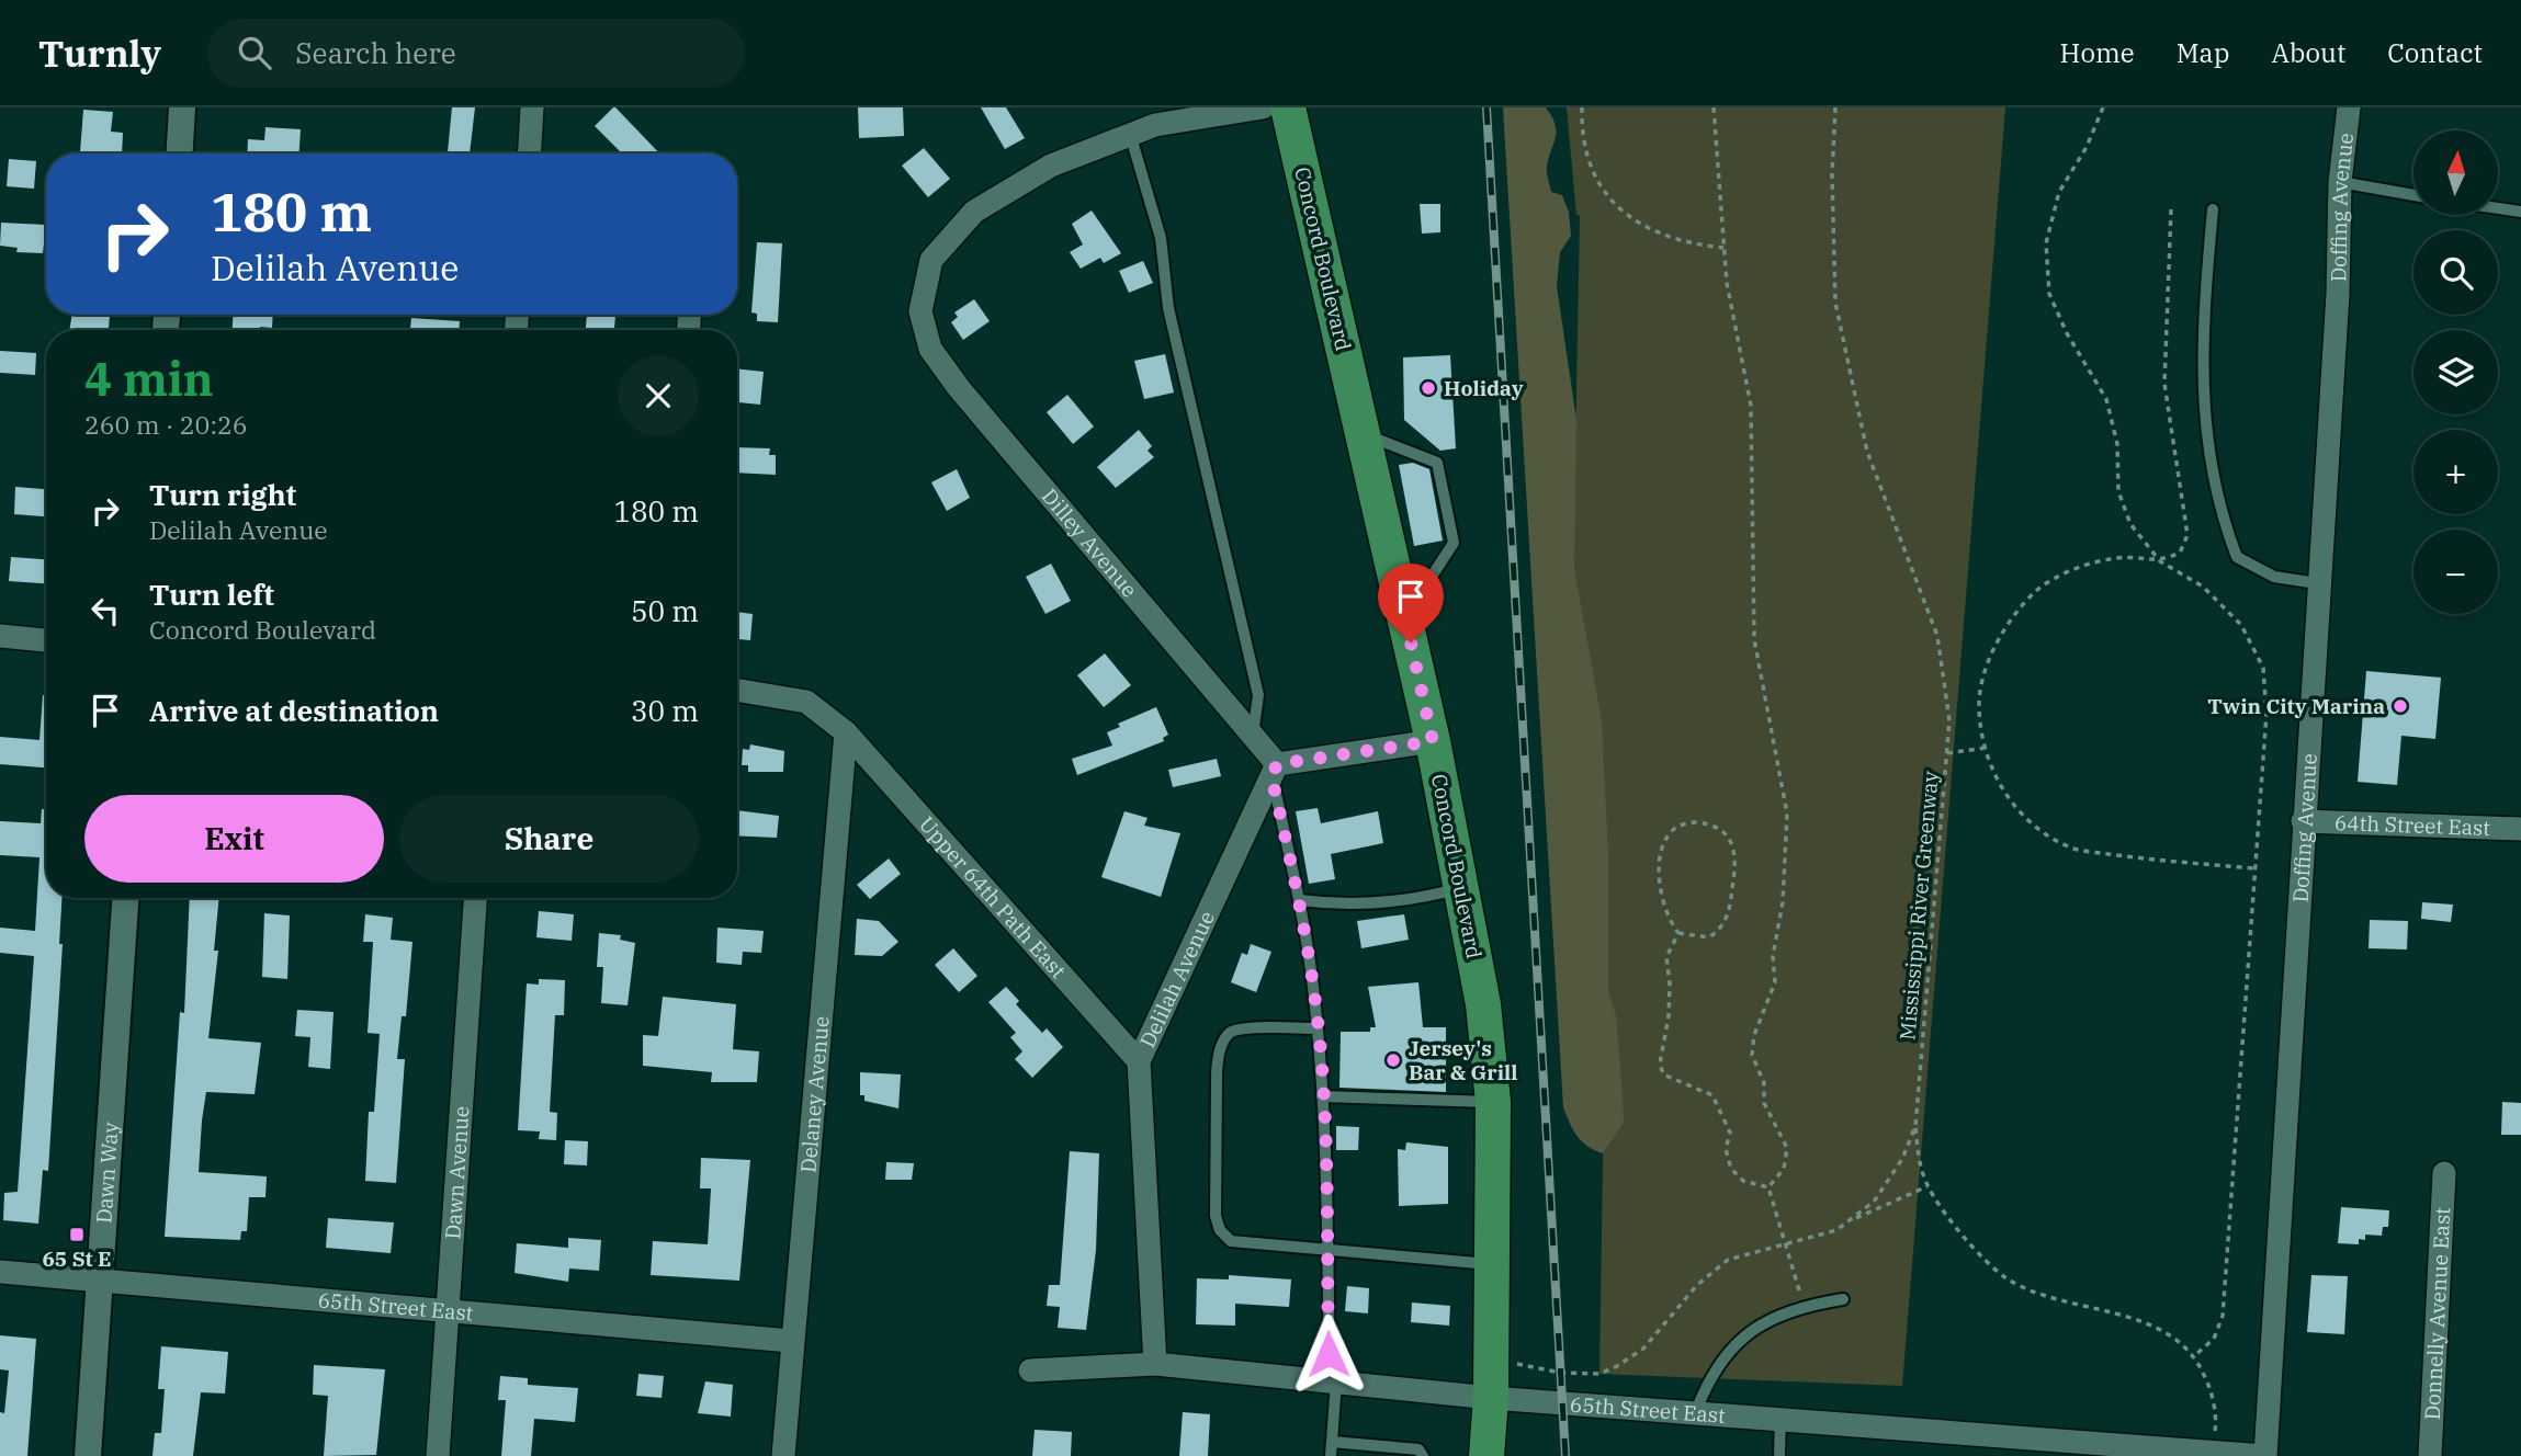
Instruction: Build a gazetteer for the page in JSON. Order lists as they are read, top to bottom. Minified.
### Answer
{"streets":{"main road":["Concord Boulevard"],"street":["Doffing Avenue","Dilley Avenue","64th Street East","Upper 64th Path East","Delilah Avenue","Delaney Avenue","Dawn Way","Dawn Avenue","65th Street East","Donnelly Avenue East"],"path":["Mississippi River Greenway"]},"crossings":[["Doffing Avenue","64th Street East"],["Doffing Avenue","65th Street East"],["Concord Boulevard","Mississippi River Greenway"],["Concord Boulevard","65th Street East"],["Dilley Avenue","Delilah Avenue"],["Upper 64th Path East","Delilah Avenue"],["Upper 64th Path East","Delaney Avenue"],["Mississippi River Greenway","65th Street East"],["Delilah Avenue","65th Street East"],["Delaney Avenue","65th Street East"],["Dawn Way","65th Street East"],["Dawn Avenue","65th Street East"]],"places":{"other":["Holiday","Twin City Marina","Jersey's Bar & Grill"],"transit":["65 St E"]},"north":"top","page":{"header":"Turnly","search":"Search here","nav":["Home","Map","About","Contact"],"map_buttons":["+","−"],"turn":["180 m","Delilah Avenue"],"heading":["4 min","260 m · 20:26"],"list":[{"name":"Turn right","note":"Delilah Avenue","value":"180 m"},{"name":"Turn left","note":"Concord Boulevard","value":"50 m"},{"name":"Arrive at destination","value":"30 m"}],"buttons":["Exit","Share"]}}
